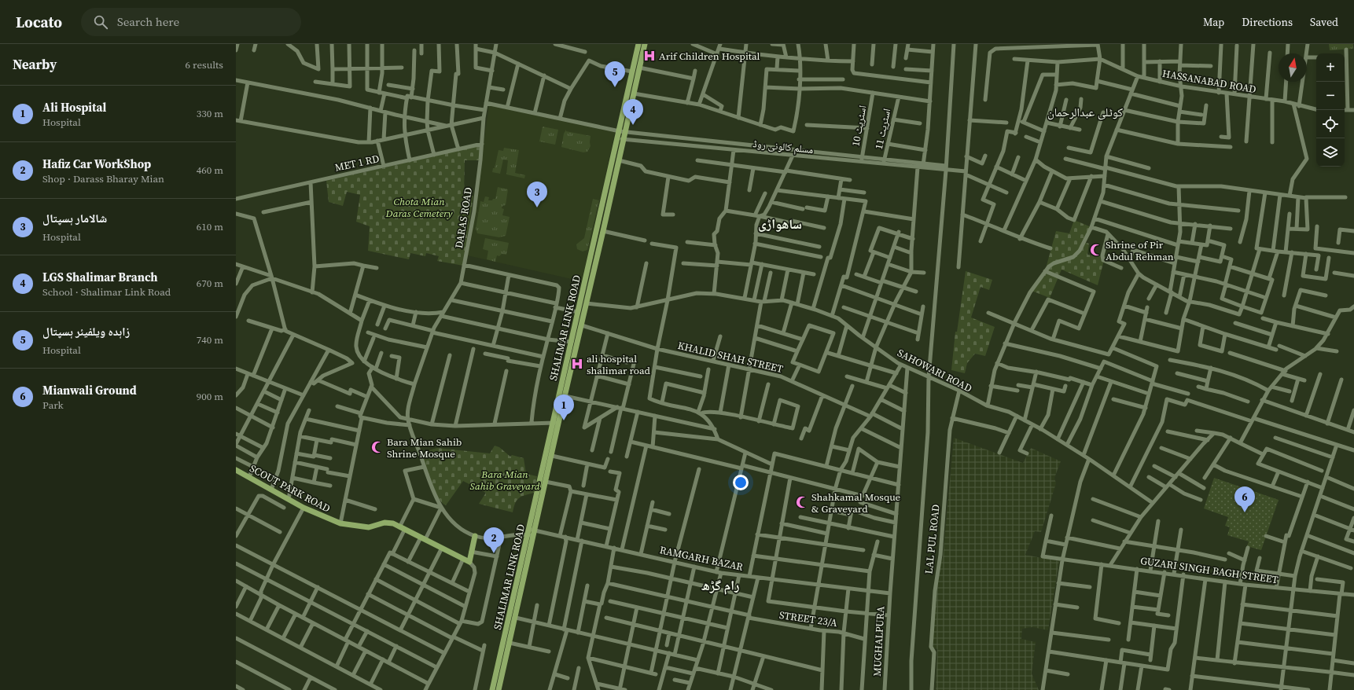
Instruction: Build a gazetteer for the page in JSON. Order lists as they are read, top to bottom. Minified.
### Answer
{"streets":{"main road":["SHALIMAR LINK ROAD","SCOUT PARK ROAD"],"street":["HASSANABAD ROAD","اسٹریٹ 10","اسٹریٹ 11","مسلم کالونی روڈ","MET 1 RD","DARAS ROAD","KHALID SHAH STREET","SAHOWARI ROAD","LAL PUL ROAD","RAMGARH BAZAR","GUZARI SINGH BAGH STREET","STREET 23/A","MUGHALPURA"]},"crossings":[["اسٹریٹ 10","مسلم کالونی روڈ"],["اسٹریٹ 11","مسلم کالونی روڈ"],["مسلم کالونی روڈ","DARAS ROAD"],["مسلم کالونی روڈ","SHALIMAR LINK ROAD"],["MET 1 RD","DARAS ROAD"],["SHALIMAR LINK ROAD","KHALID SHAH STREET"],["SHALIMAR LINK ROAD","SAHOWARI ROAD"],["SHALIMAR LINK ROAD","RAMGARH BAZAR"],["KHALID SHAH STREET","MUGHALPURA"],["SAHOWARI ROAD","LAL PUL ROAD"],["SAHOWARI ROAD","MUGHALPURA"],["RAMGARH BAZAR","MUGHALPURA"]],"districts":["کوٹلی عبدالرحمان","ساھواڑی","رام گڑھ"],"parks":["Chota Mian Daras Cemetery","Bara Mian Sahib Graveyard"],"places":{"hospital":["Arif Children Hospital","ali hospital shalimar road"],"mosque":["Shrine of Pir Abdul Rehman","Bara Mian Sahib Shrine Mosque","Shahkamal Mosque & Graveyard"]},"north":"top","page":{"header":"Locato","search":"Search here","nav":["Map","Directions","Saved"],"heading":["Nearby","6 results"],"map_buttons":["+","−"],"pins":["5","4","3","1","6","2"],"list":[{"mark":"1","name":"Ali Hospital","note":"Hospital","value":"330 m"},{"mark":"2","name":"Hafiz Car WorkShop","note":"Shop · Darass Bharay Mian","value":"460 m"},{"mark":"3","name":"شالامار ہسپتال","note":"Hospital","value":"610 m"},{"mark":"4","name":"LGS Shalimar Branch","note":"School · Shalimar Link Road","value":"670 m"},{"mark":"5","name":"زاہدہ ویلفیئر ہسپتال","note":"Hospital","value":"740 m"},{"mark":"6","name":"Mianwali Ground","note":"Park","value":"900 m"}]}}
